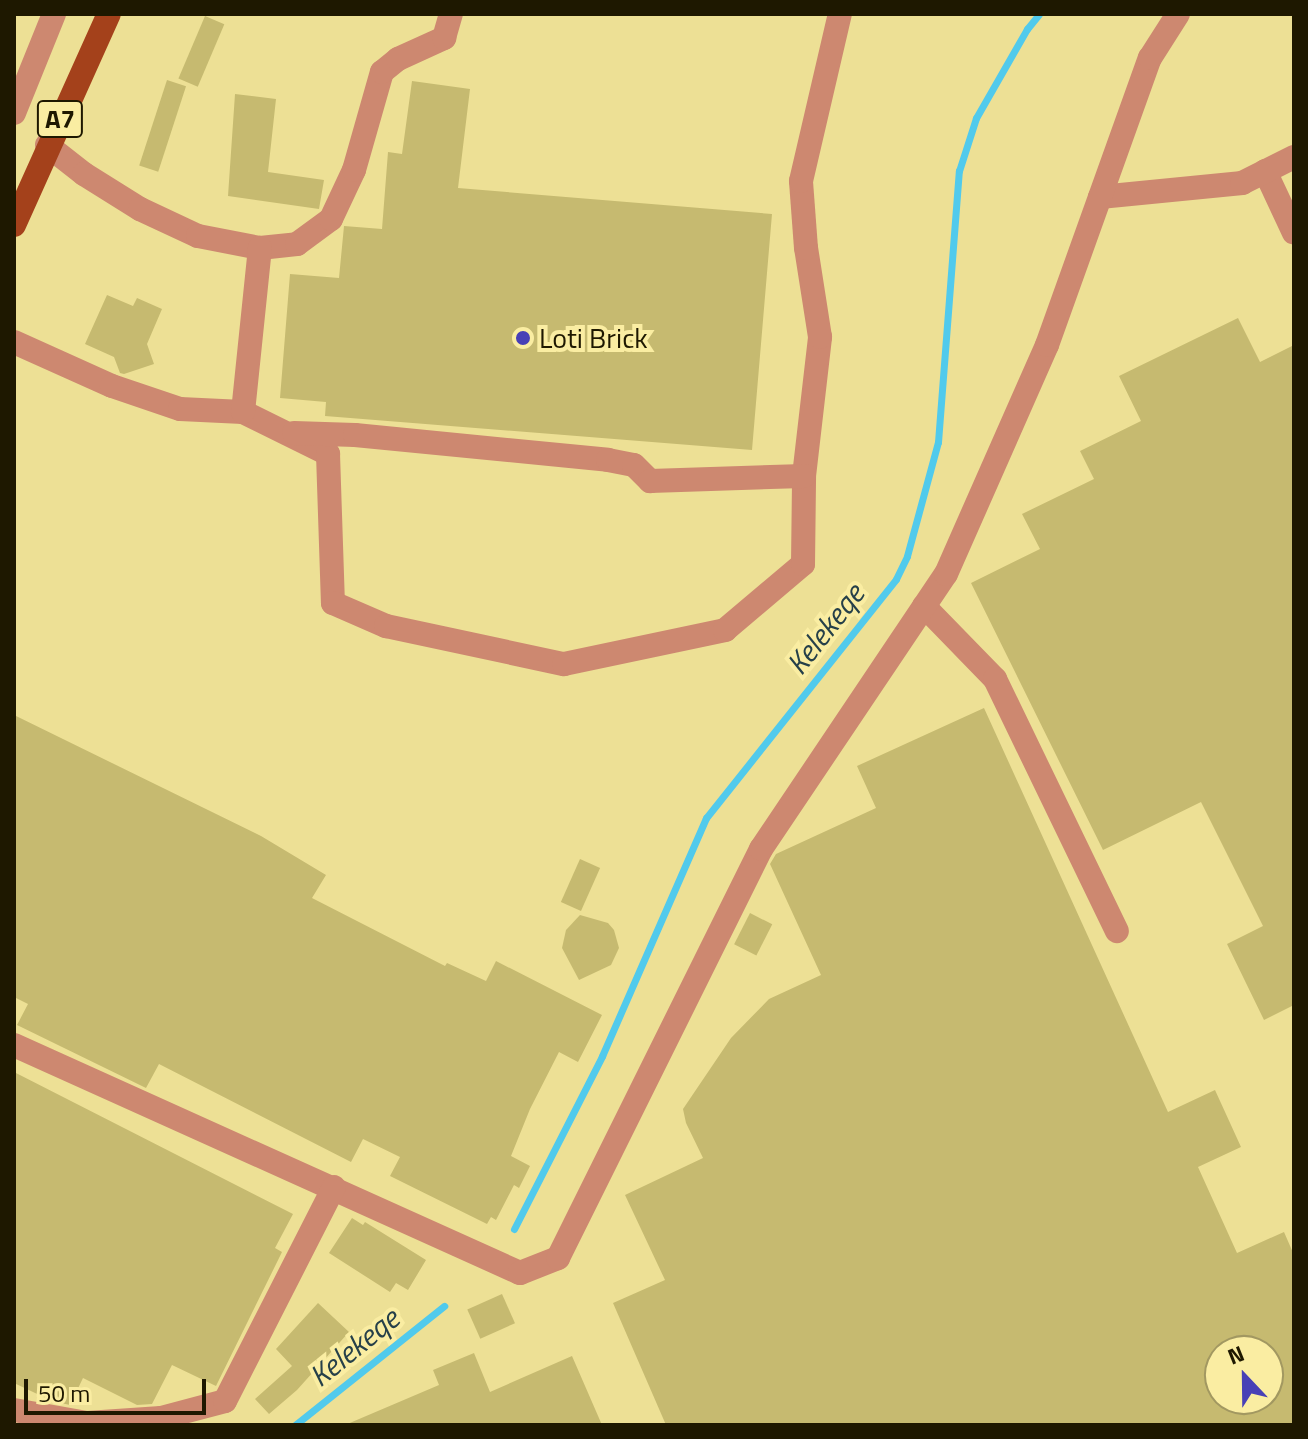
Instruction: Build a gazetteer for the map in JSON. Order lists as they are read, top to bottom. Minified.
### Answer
{"streets":{"main road":["A7"]},"water":["Kelekeqe"],"places":["Loti Brick"],"scale_bar":"50 m","north":"top"}
